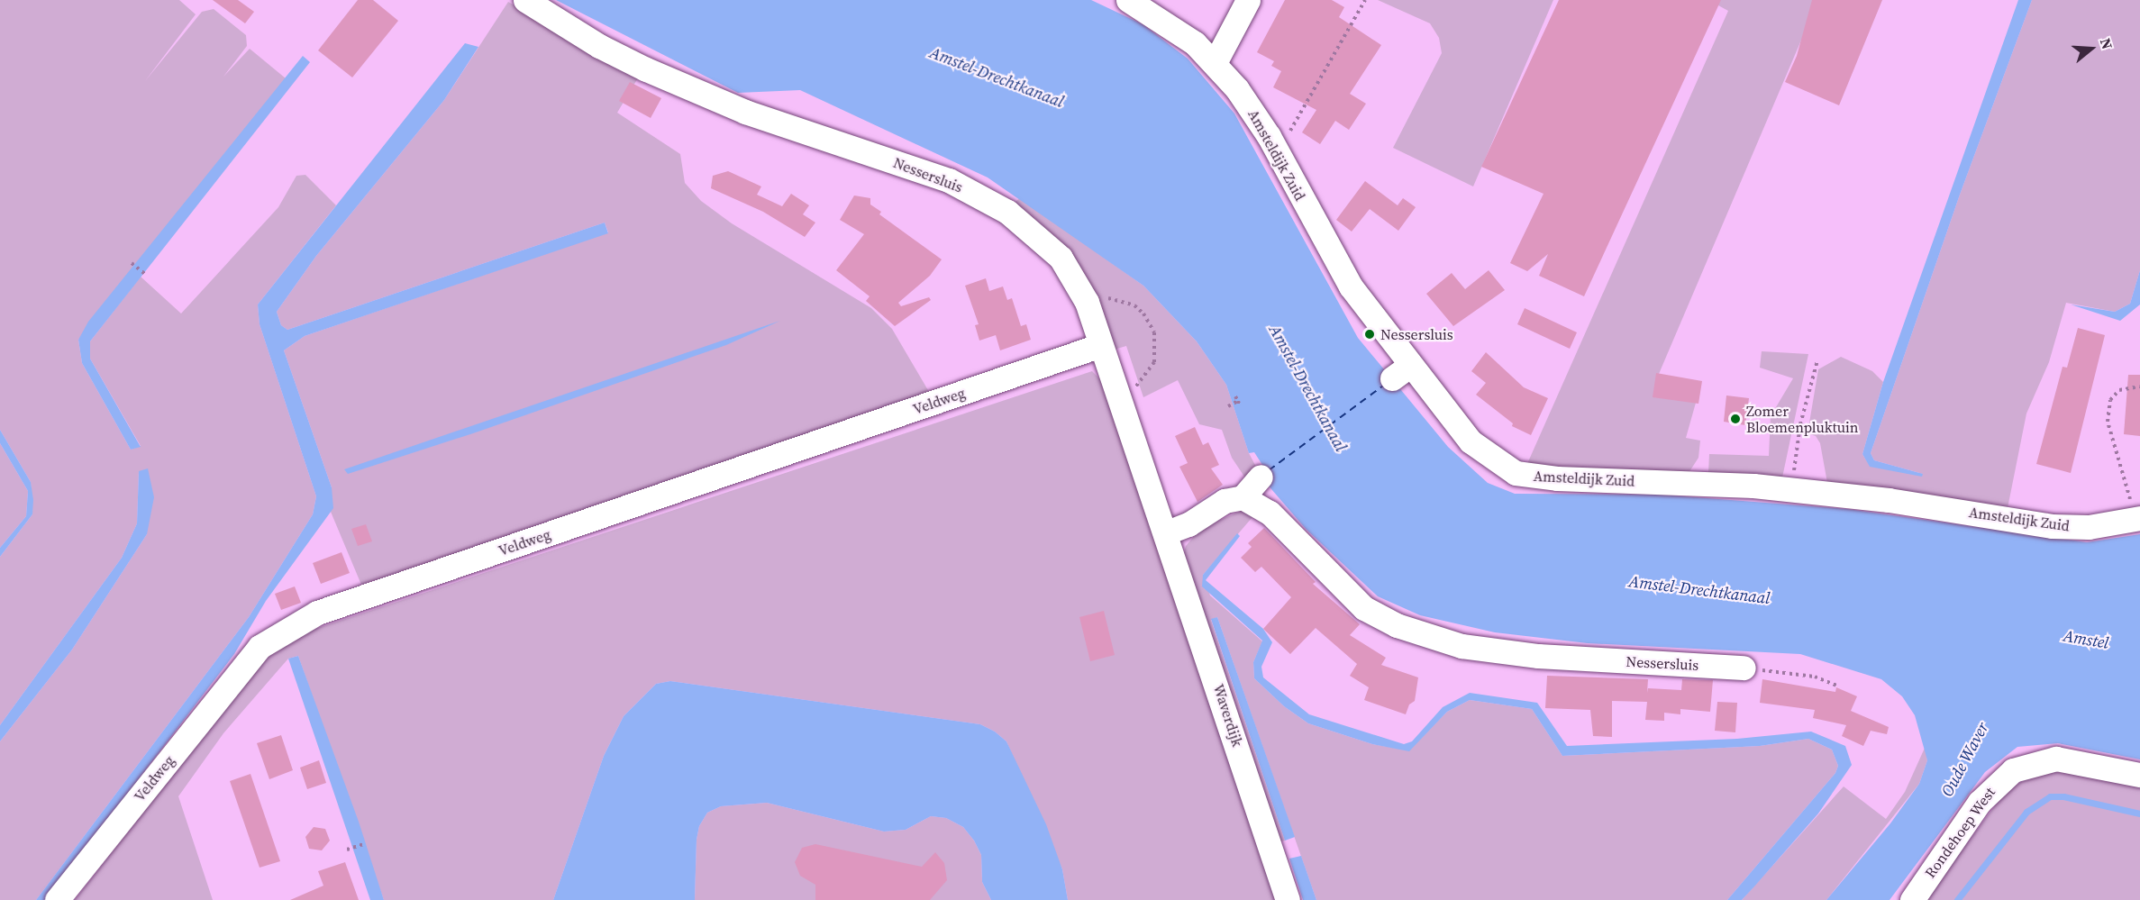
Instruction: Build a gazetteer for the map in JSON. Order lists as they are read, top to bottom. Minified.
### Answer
{"streets":{"street":["Amsteldijk Zuid","Nessersluis","Veldweg","Waverdijk","Rondehoep West"]},"crossings":[["Nessersluis","Veldweg"],["Nessersluis","Waverdijk"]],"water":["Amstel-Drechtkanaal","Amstel","Oude Waver"],"places":["Nessersluis","Zomer Bloemenpluktuin"],"north":"right"}
